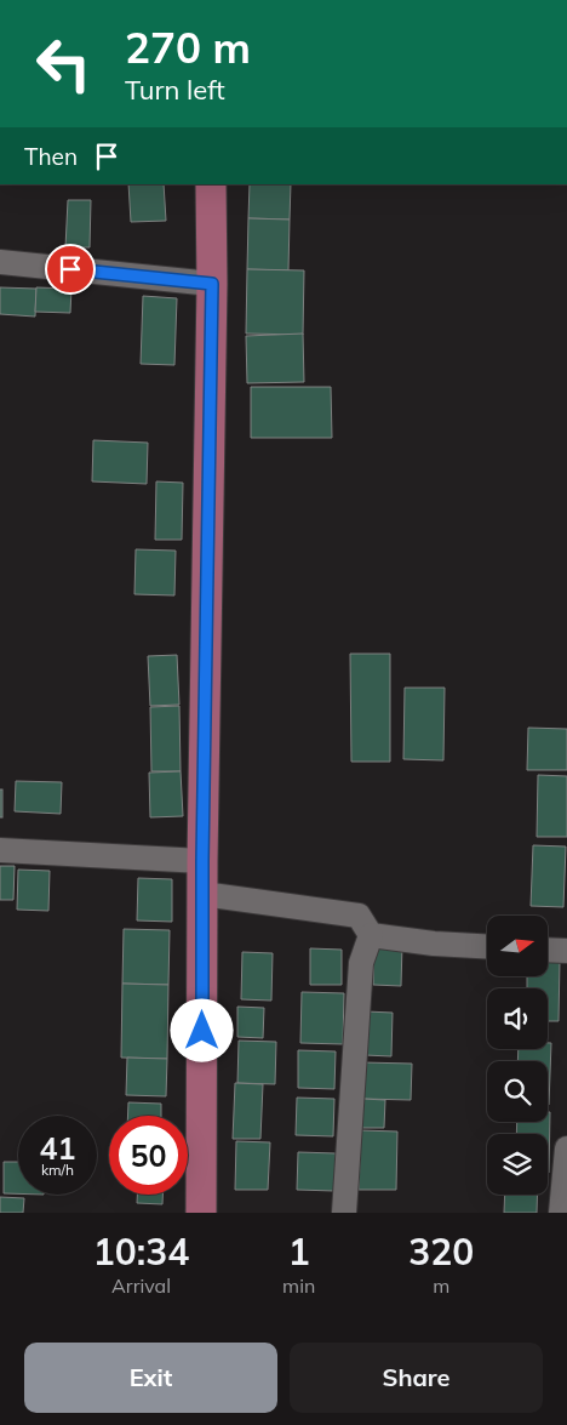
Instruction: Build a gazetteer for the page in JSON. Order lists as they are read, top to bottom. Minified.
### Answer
{"north":"right","page":{"turn":["270 m","Turn left"],"then":"Then","speed":"41 km/h","limit":"50","eta":["10:34","Arrival","1","min","320","m"],"buttons":["Exit","Share"]}}
